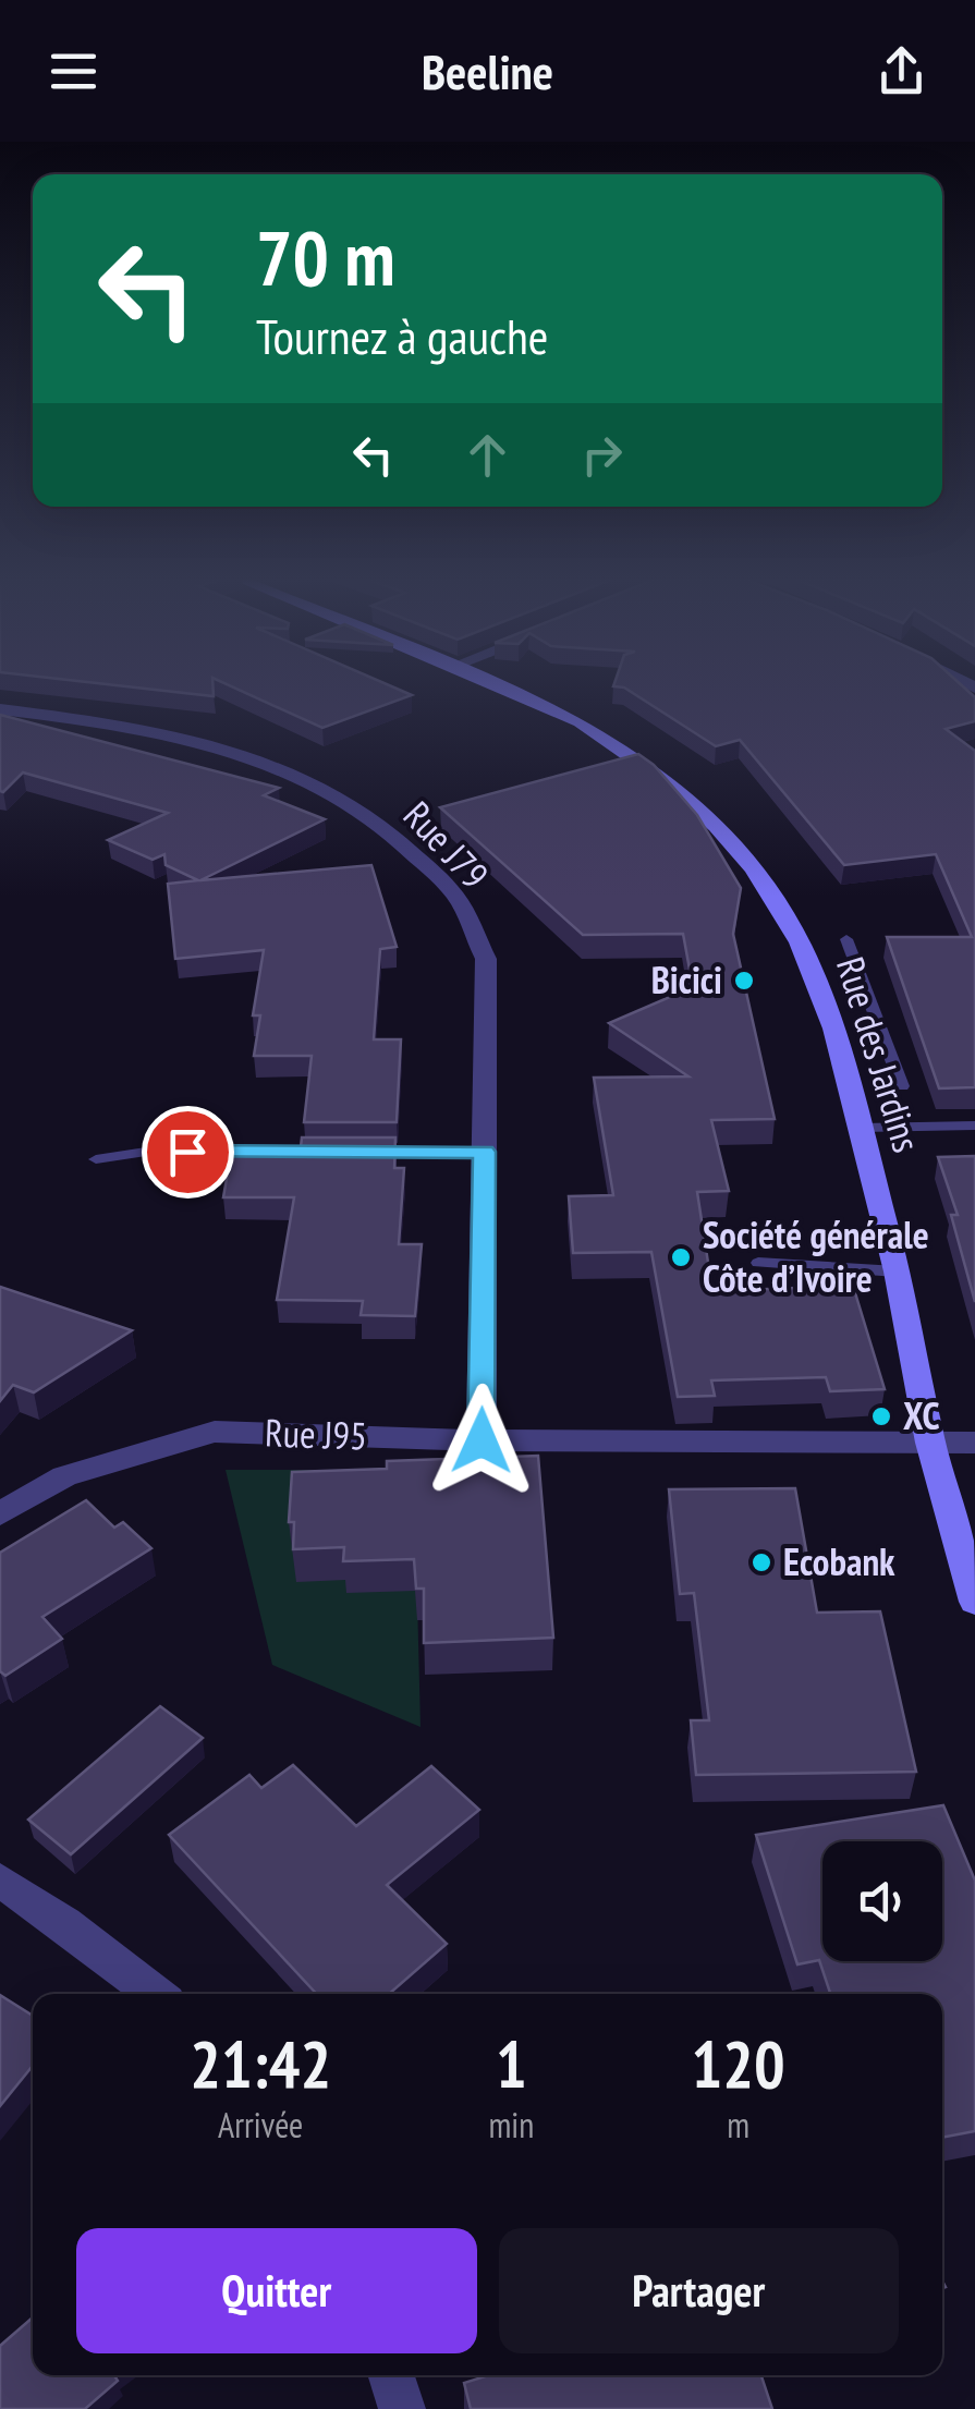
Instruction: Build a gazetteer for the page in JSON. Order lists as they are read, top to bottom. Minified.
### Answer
{"streets":{"main road":["Rue des Jardins"],"street":["Rue J79","Rue J95"]},"crossings":[["Rue J79","Rue J95"],["Rue des Jardins","Rue J95"]],"places":["Bicici","Société générale Côte d’Ivoire","XC","Ecobank"],"page":{"header":"Beeline","turn":["70 m","Tournez à gauche"],"eta":["21:42","Arrivée","1","min","120","m"],"buttons":["Quitter","Partager"]}}
